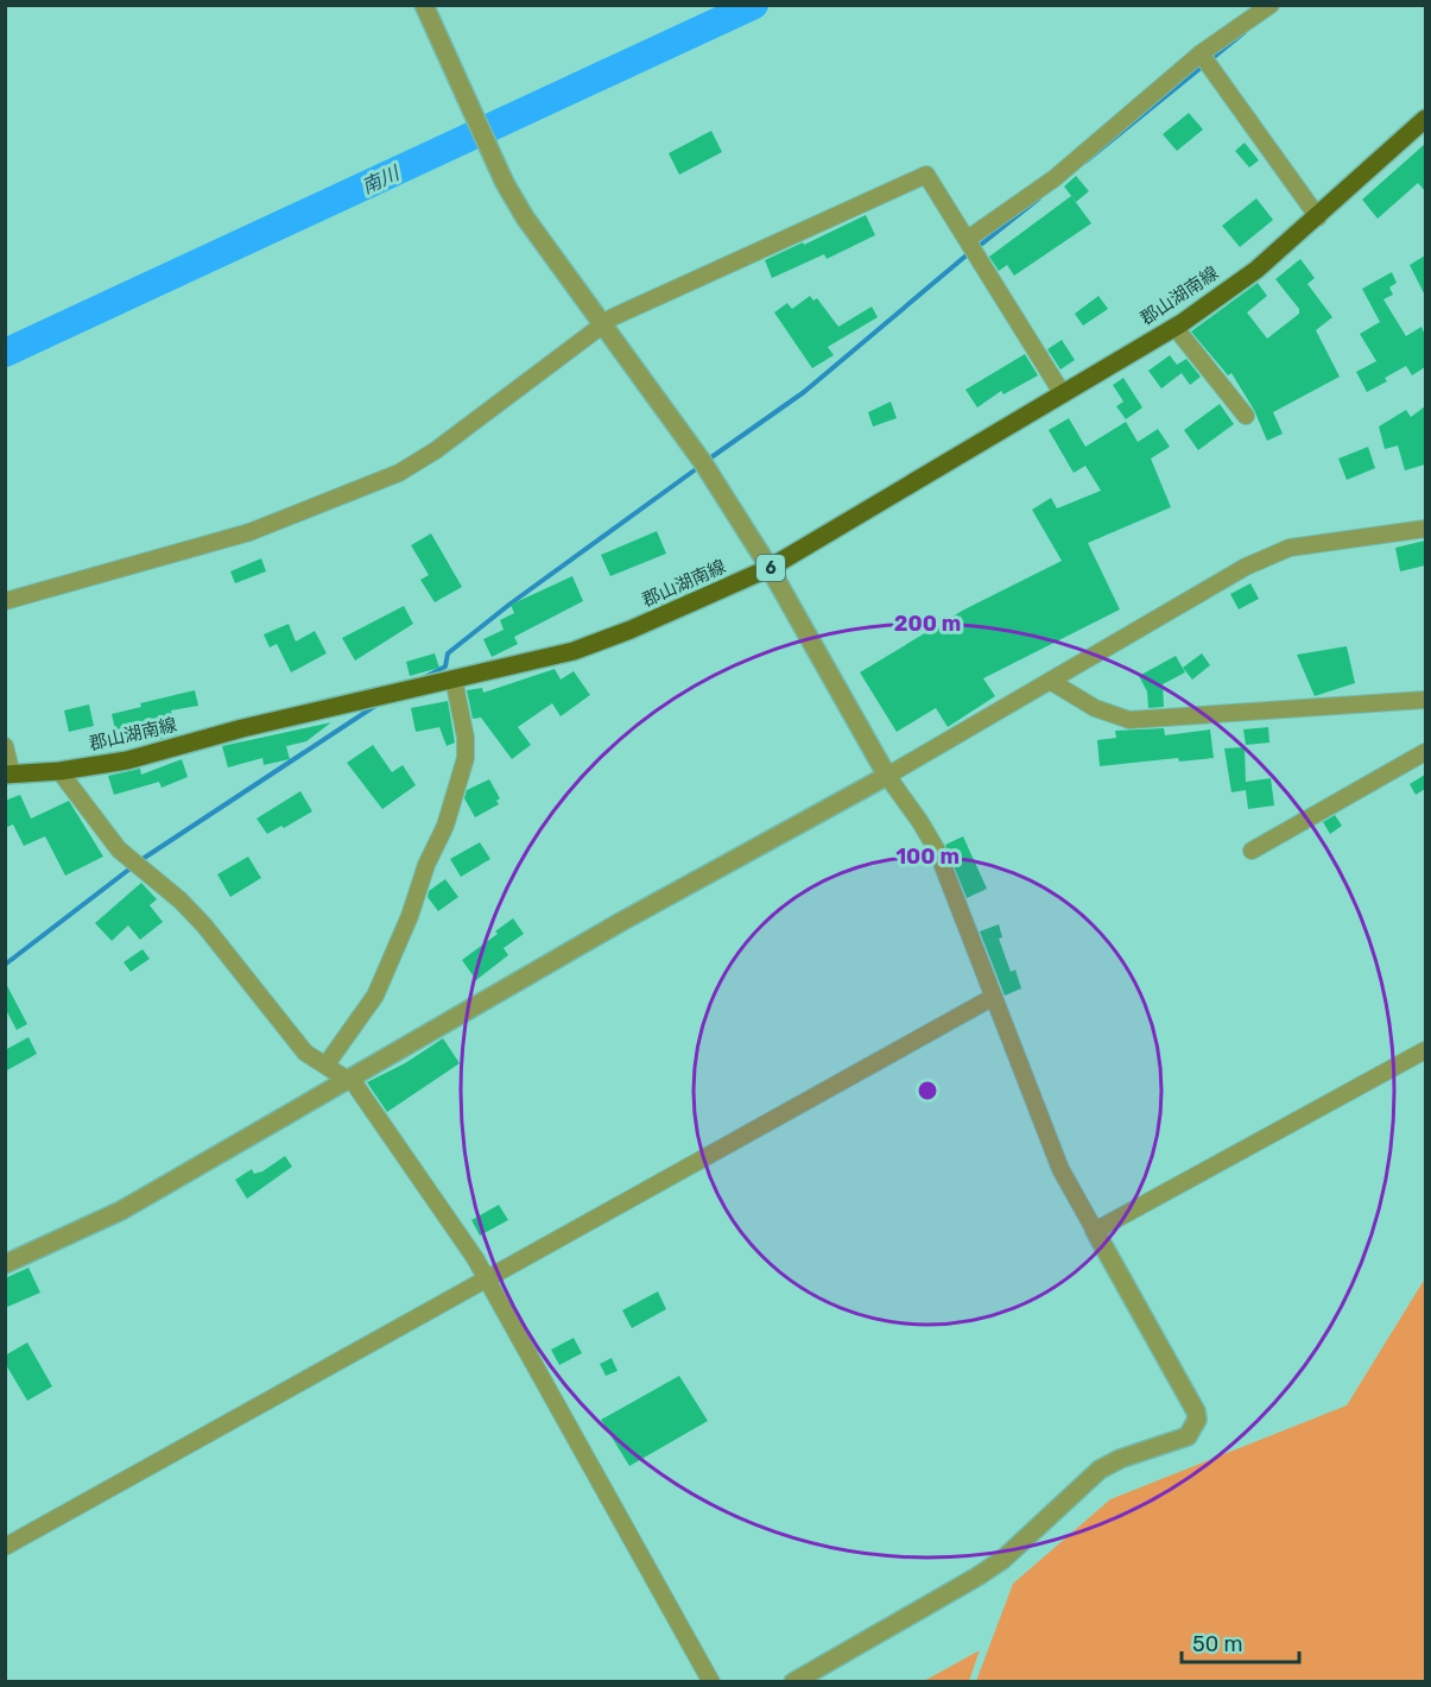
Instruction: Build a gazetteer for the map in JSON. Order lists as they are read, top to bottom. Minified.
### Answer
{"streets":{"main road":["郡山湖南線","6"]},"water":["南川"],"scale_bar":"50 m","rings":["200 m","100 m"]}
